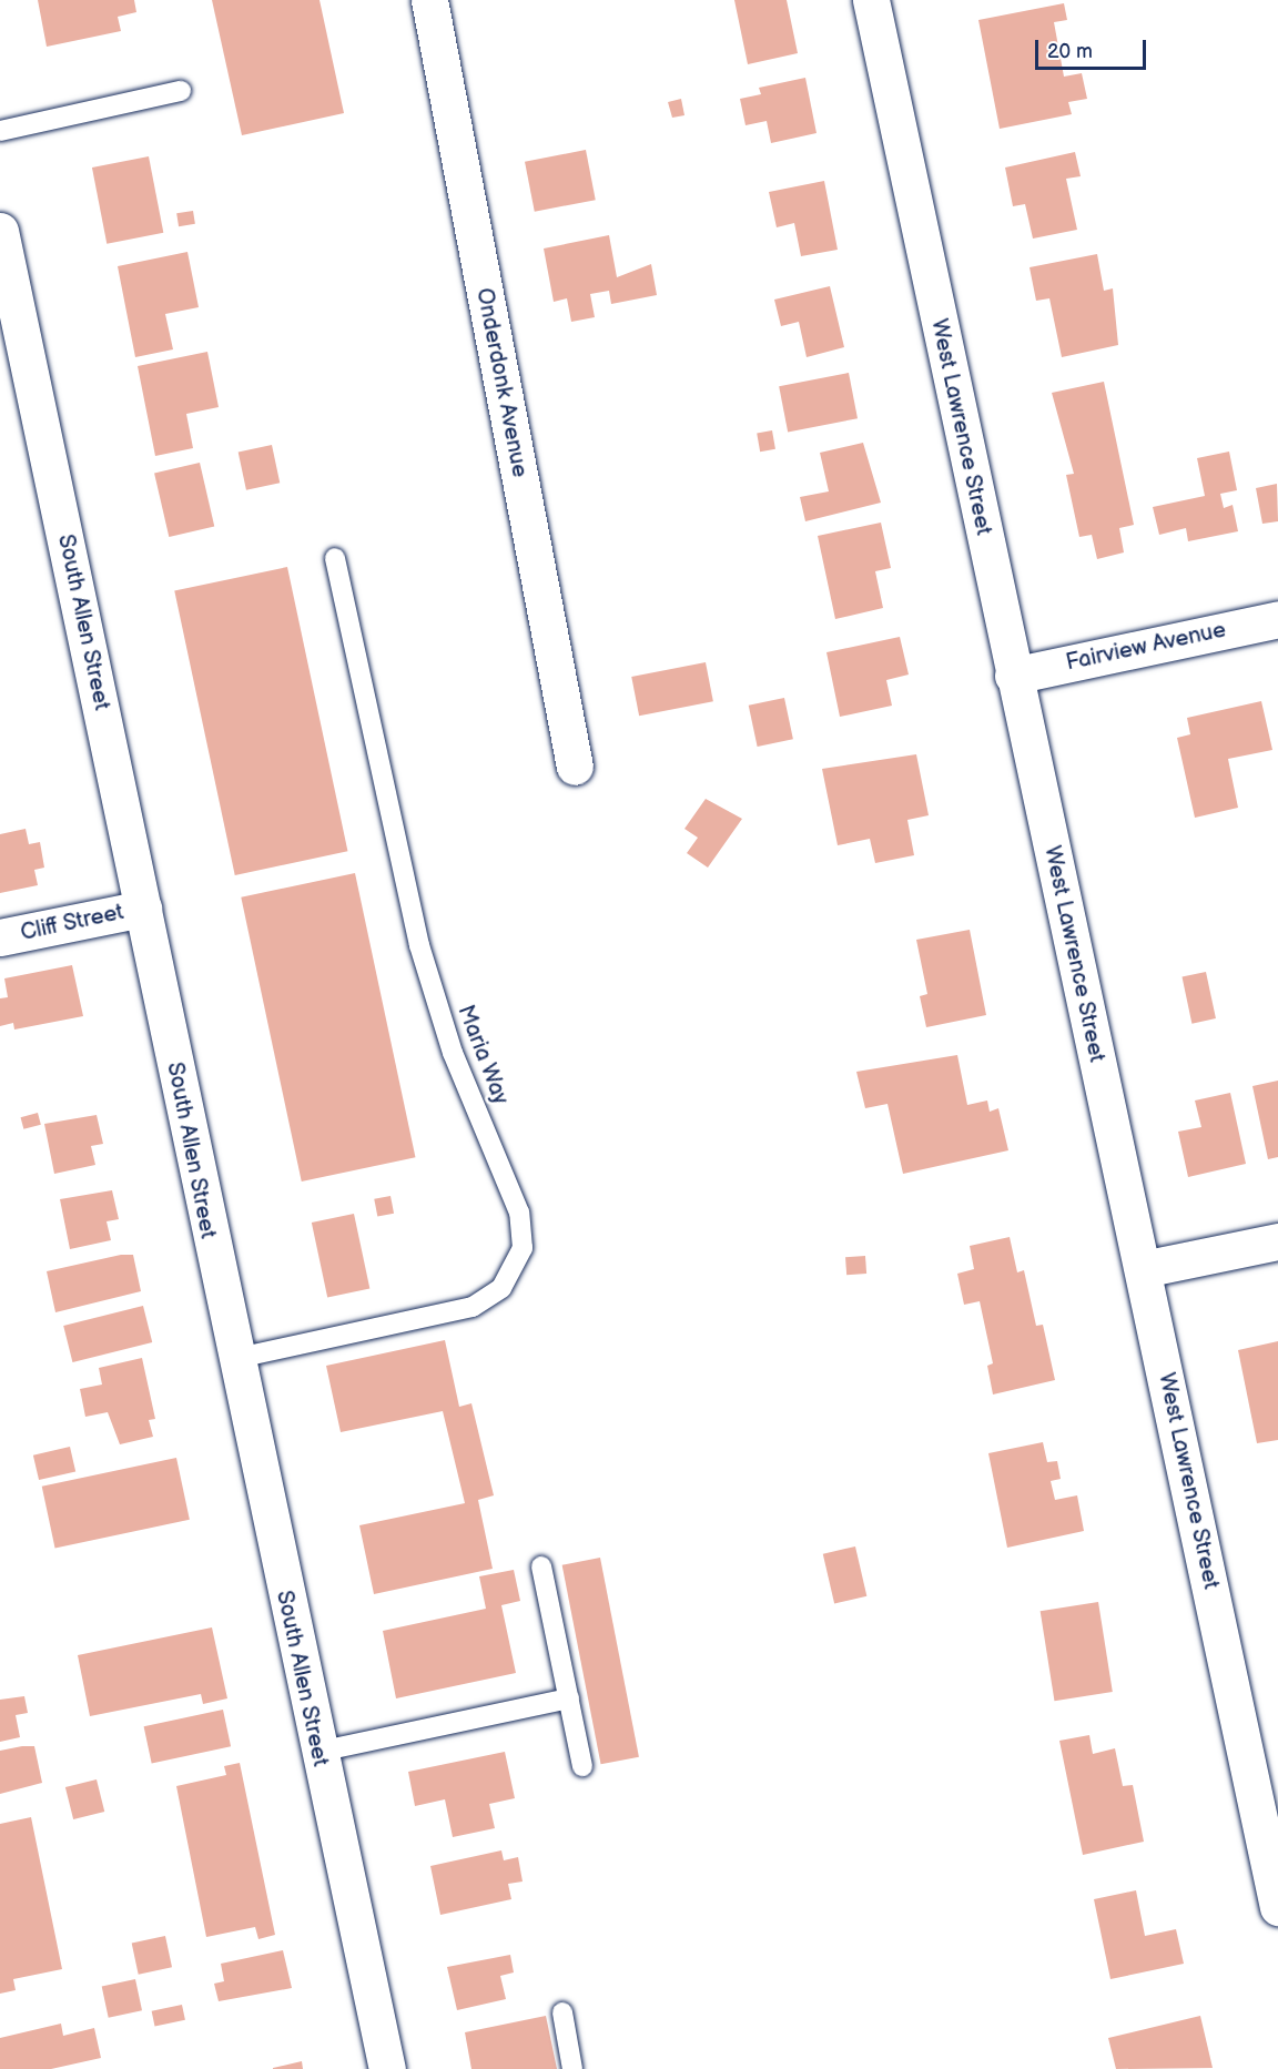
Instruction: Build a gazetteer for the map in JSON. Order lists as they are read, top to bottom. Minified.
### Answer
{"streets":{"street":["Onderdonk Avenue","West Lawrence Street","South Allen Street","Fairview Avenue","Cliff Street"],"lane":["Maria Way"]},"crossings":[["West Lawrence Street","Fairview Avenue"],["South Allen Street","Cliff Street"],["South Allen Street","Maria Way"]],"scale_bar":"20 m"}
